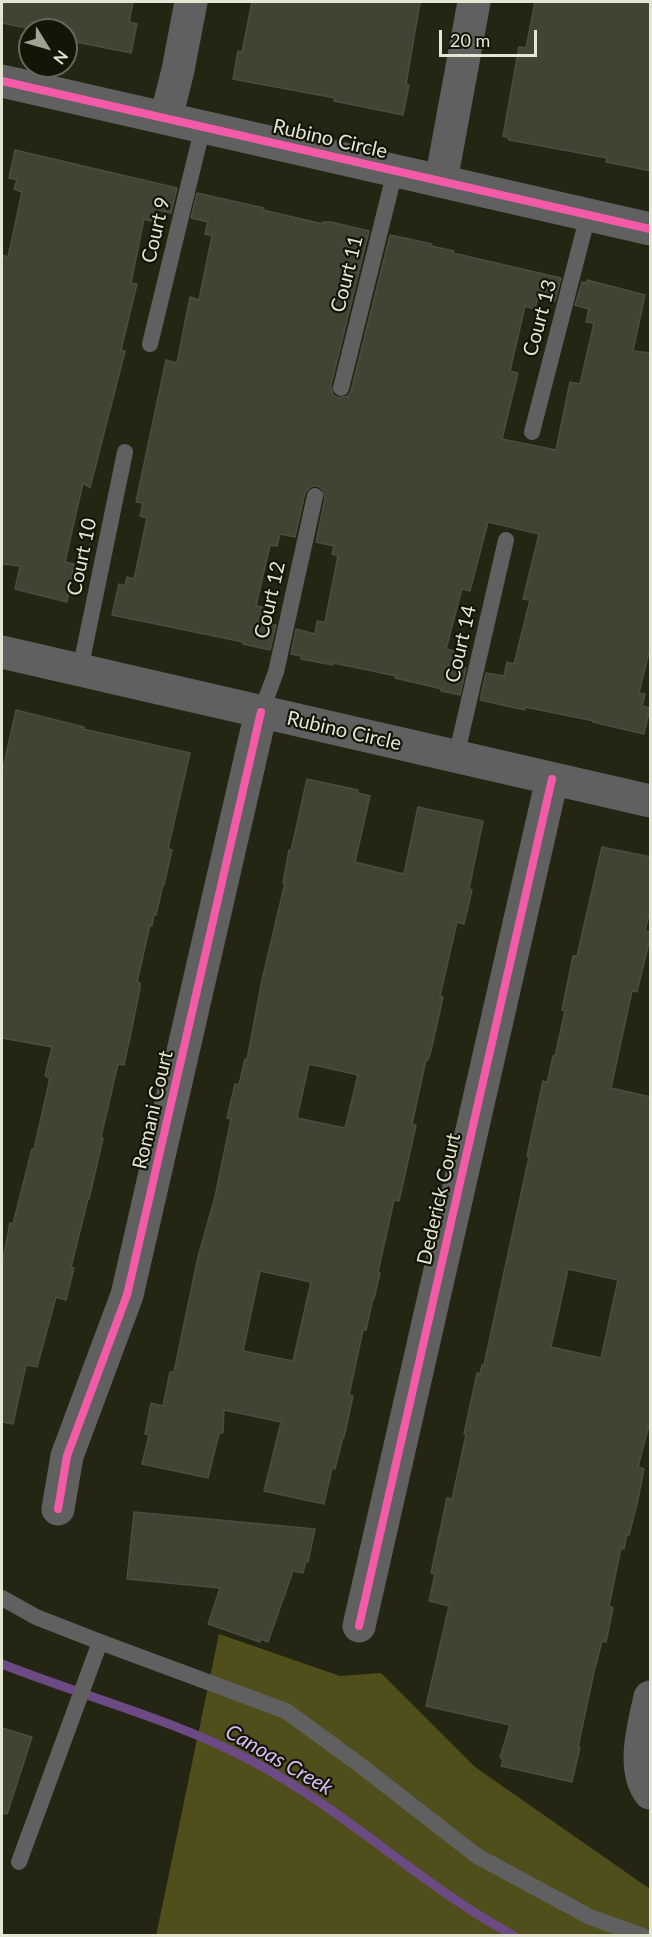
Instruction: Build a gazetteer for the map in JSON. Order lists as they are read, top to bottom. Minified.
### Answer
{"streets":{"street":["Rubino Circle","Romani Court","Dederick Court"],"lane":["Court 9","Court 11","Court 13","Court 10","Court 12","Court 14"]},"crossings":[["Rubino Circle","Court 9"],["Rubino Circle","Court 11"],["Rubino Circle","Court 13"],["Rubino Circle","Court 10"],["Rubino Circle","Court 12"],["Rubino Circle","Court 14"],["Rubino Circle","Romani Court"],["Rubino Circle","Dederick Court"],["Court 12","Romani Court"]],"water":["Canoas Creek"],"scale_bar":"20 m","north":"bottom right"}
